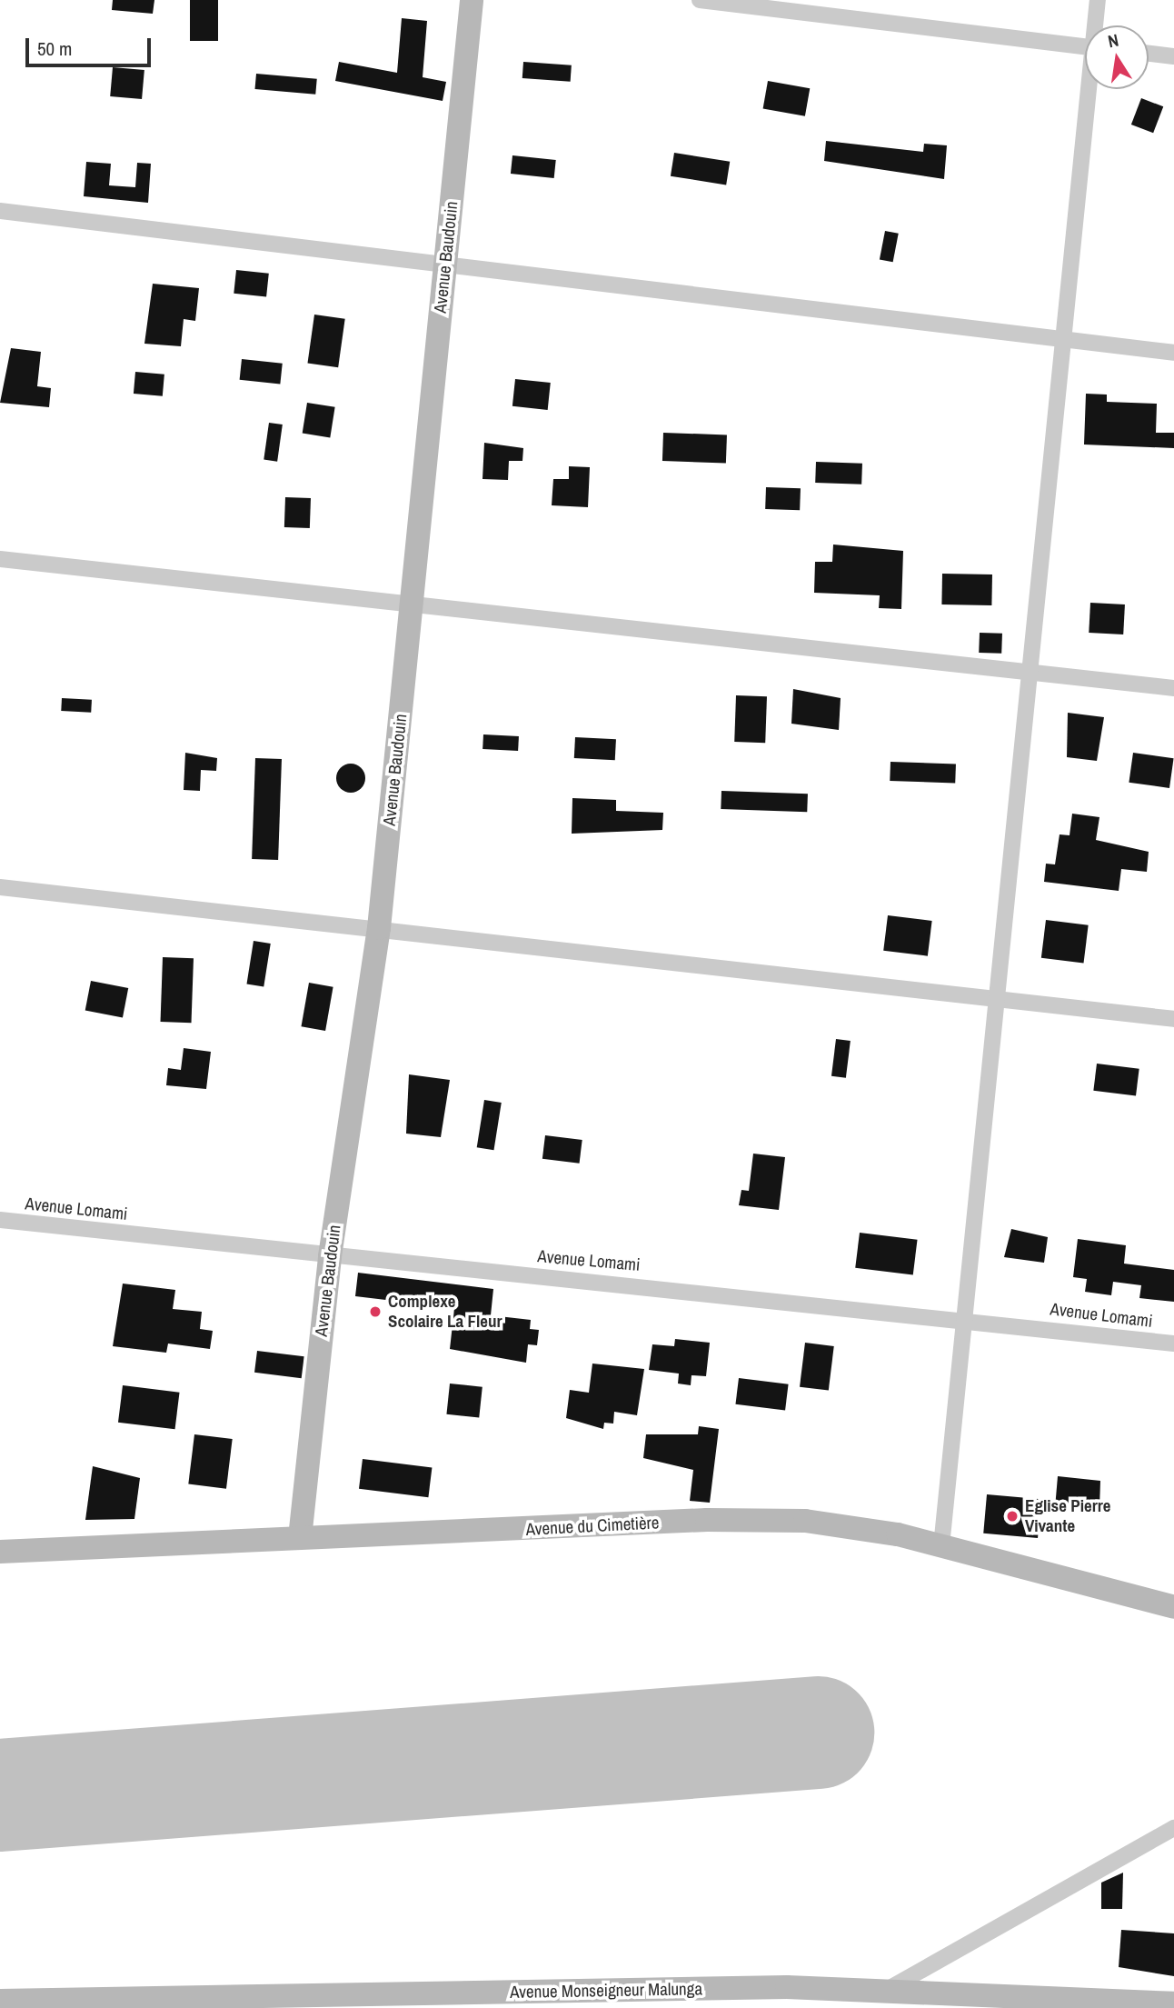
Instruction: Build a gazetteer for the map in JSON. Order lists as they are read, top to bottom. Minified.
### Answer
{"streets":{"street":["Avenue Baudouin","Avenue Lomami","Avenue du Cimetière","Avenue Monseigneur Malunga"]},"crossings":[["Avenue Baudouin","Avenue Lomami"],["Avenue Baudouin","Avenue du Cimetière"]],"places":["Complexe Scolaire La Fleur","Eglise Pierre Vivante"],"scale_bar":"50 m","north":"top"}
